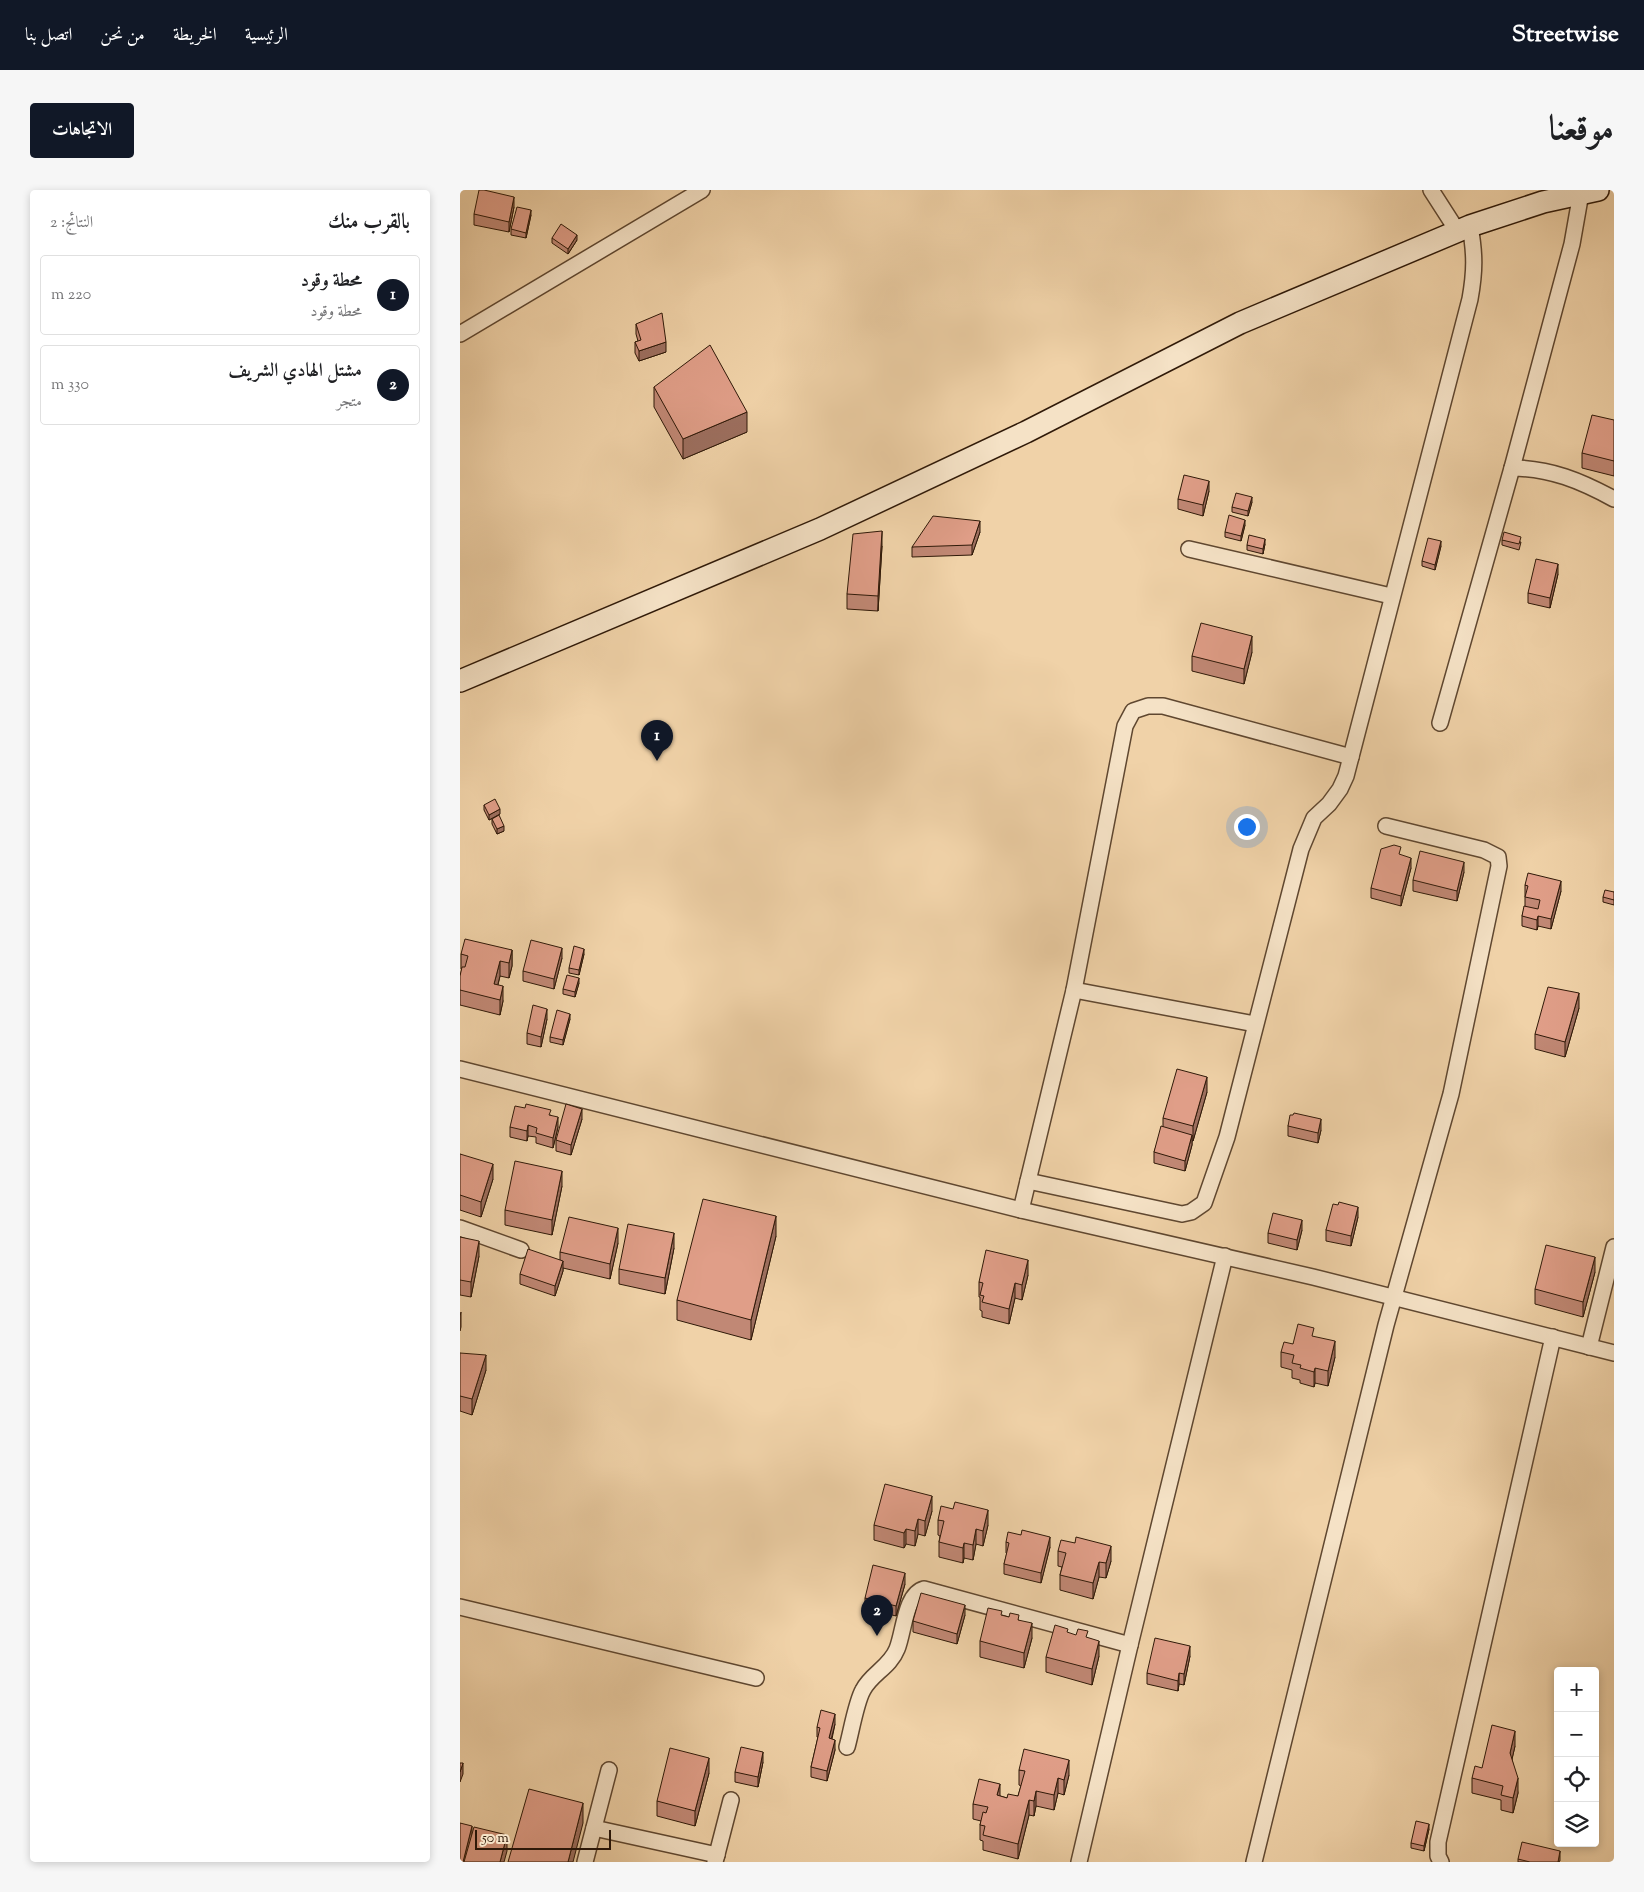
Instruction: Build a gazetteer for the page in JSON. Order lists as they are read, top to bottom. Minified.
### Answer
{"scale_bar":"50 m","page":{"header":"Streetwise","nav":["الرئيسية","الخريطة","من نحن","اتصل بنا"],"title":"موقعنا","buttons":"الاتجاهات","heading":["بالقرب منك","النتائج: 2"],"list":[{"mark":"1","name":"محطة وقود","note":"محطة وقود","value":"220 m"},{"mark":"2","name":"مشتل الهادي الشريف","note":"متجر","value":"330 m"}],"pins":["1","2"],"map_buttons":["+","−"],"scale":"50 m"}}
